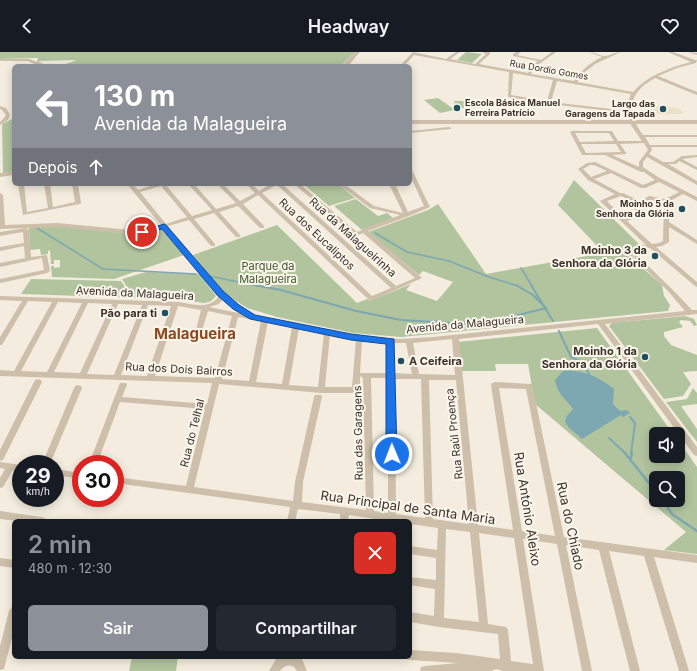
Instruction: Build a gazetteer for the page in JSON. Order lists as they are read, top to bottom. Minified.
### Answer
{"streets":{"street":["Rua Dordio Gomes","Rua dos Eucaliptos","Rua da Malagueirinha","Avenida da Malagueira","Rua dos Dois Bairros","Rua do Telhal","Rua das Garagens","Rua Raúl Proença","Rua Principal de Santa Maria","Rua António Aleixo","Rua do Chiado"]},"crossings":[["Rua dos Eucaliptos","Rua da Malagueirinha"],["Avenida da Malagueira","Rua do Telhal"],["Avenida da Malagueira","Rua Raúl Proença"],["Rua dos Dois Bairros","Rua do Telhal"],["Rua do Telhal","Rua Principal de Santa Maria"],["Rua das Garagens","Rua Principal de Santa Maria"],["Rua Raúl Proença","Rua Principal de Santa Maria"],["Rua Principal de Santa Maria","Rua António Aleixo"],["Rua Principal de Santa Maria","Rua do Chiado"],["Rua António Aleixo","Rua do Chiado"]],"districts":["Malagueira"],"parks":["Parque da Malagueira"],"places":["Escola Básica Manuel Ferreira Patrício","Largo das Garagens da Tapada","Moinho 5 da Senhora da Glória","Moinho 3 da Senhora da Glória","Pão para ti","Moinho 1 da Senhora da Glória","A Ceifeira"],"page":{"header":"Headway","turn":["130 m","Avenida da Malagueira"],"then":"Depois","speed":"29 km/h","limit":"30","heading":["2 min","480 m · 12:30"],"buttons":["Sair","Compartilhar"]}}
